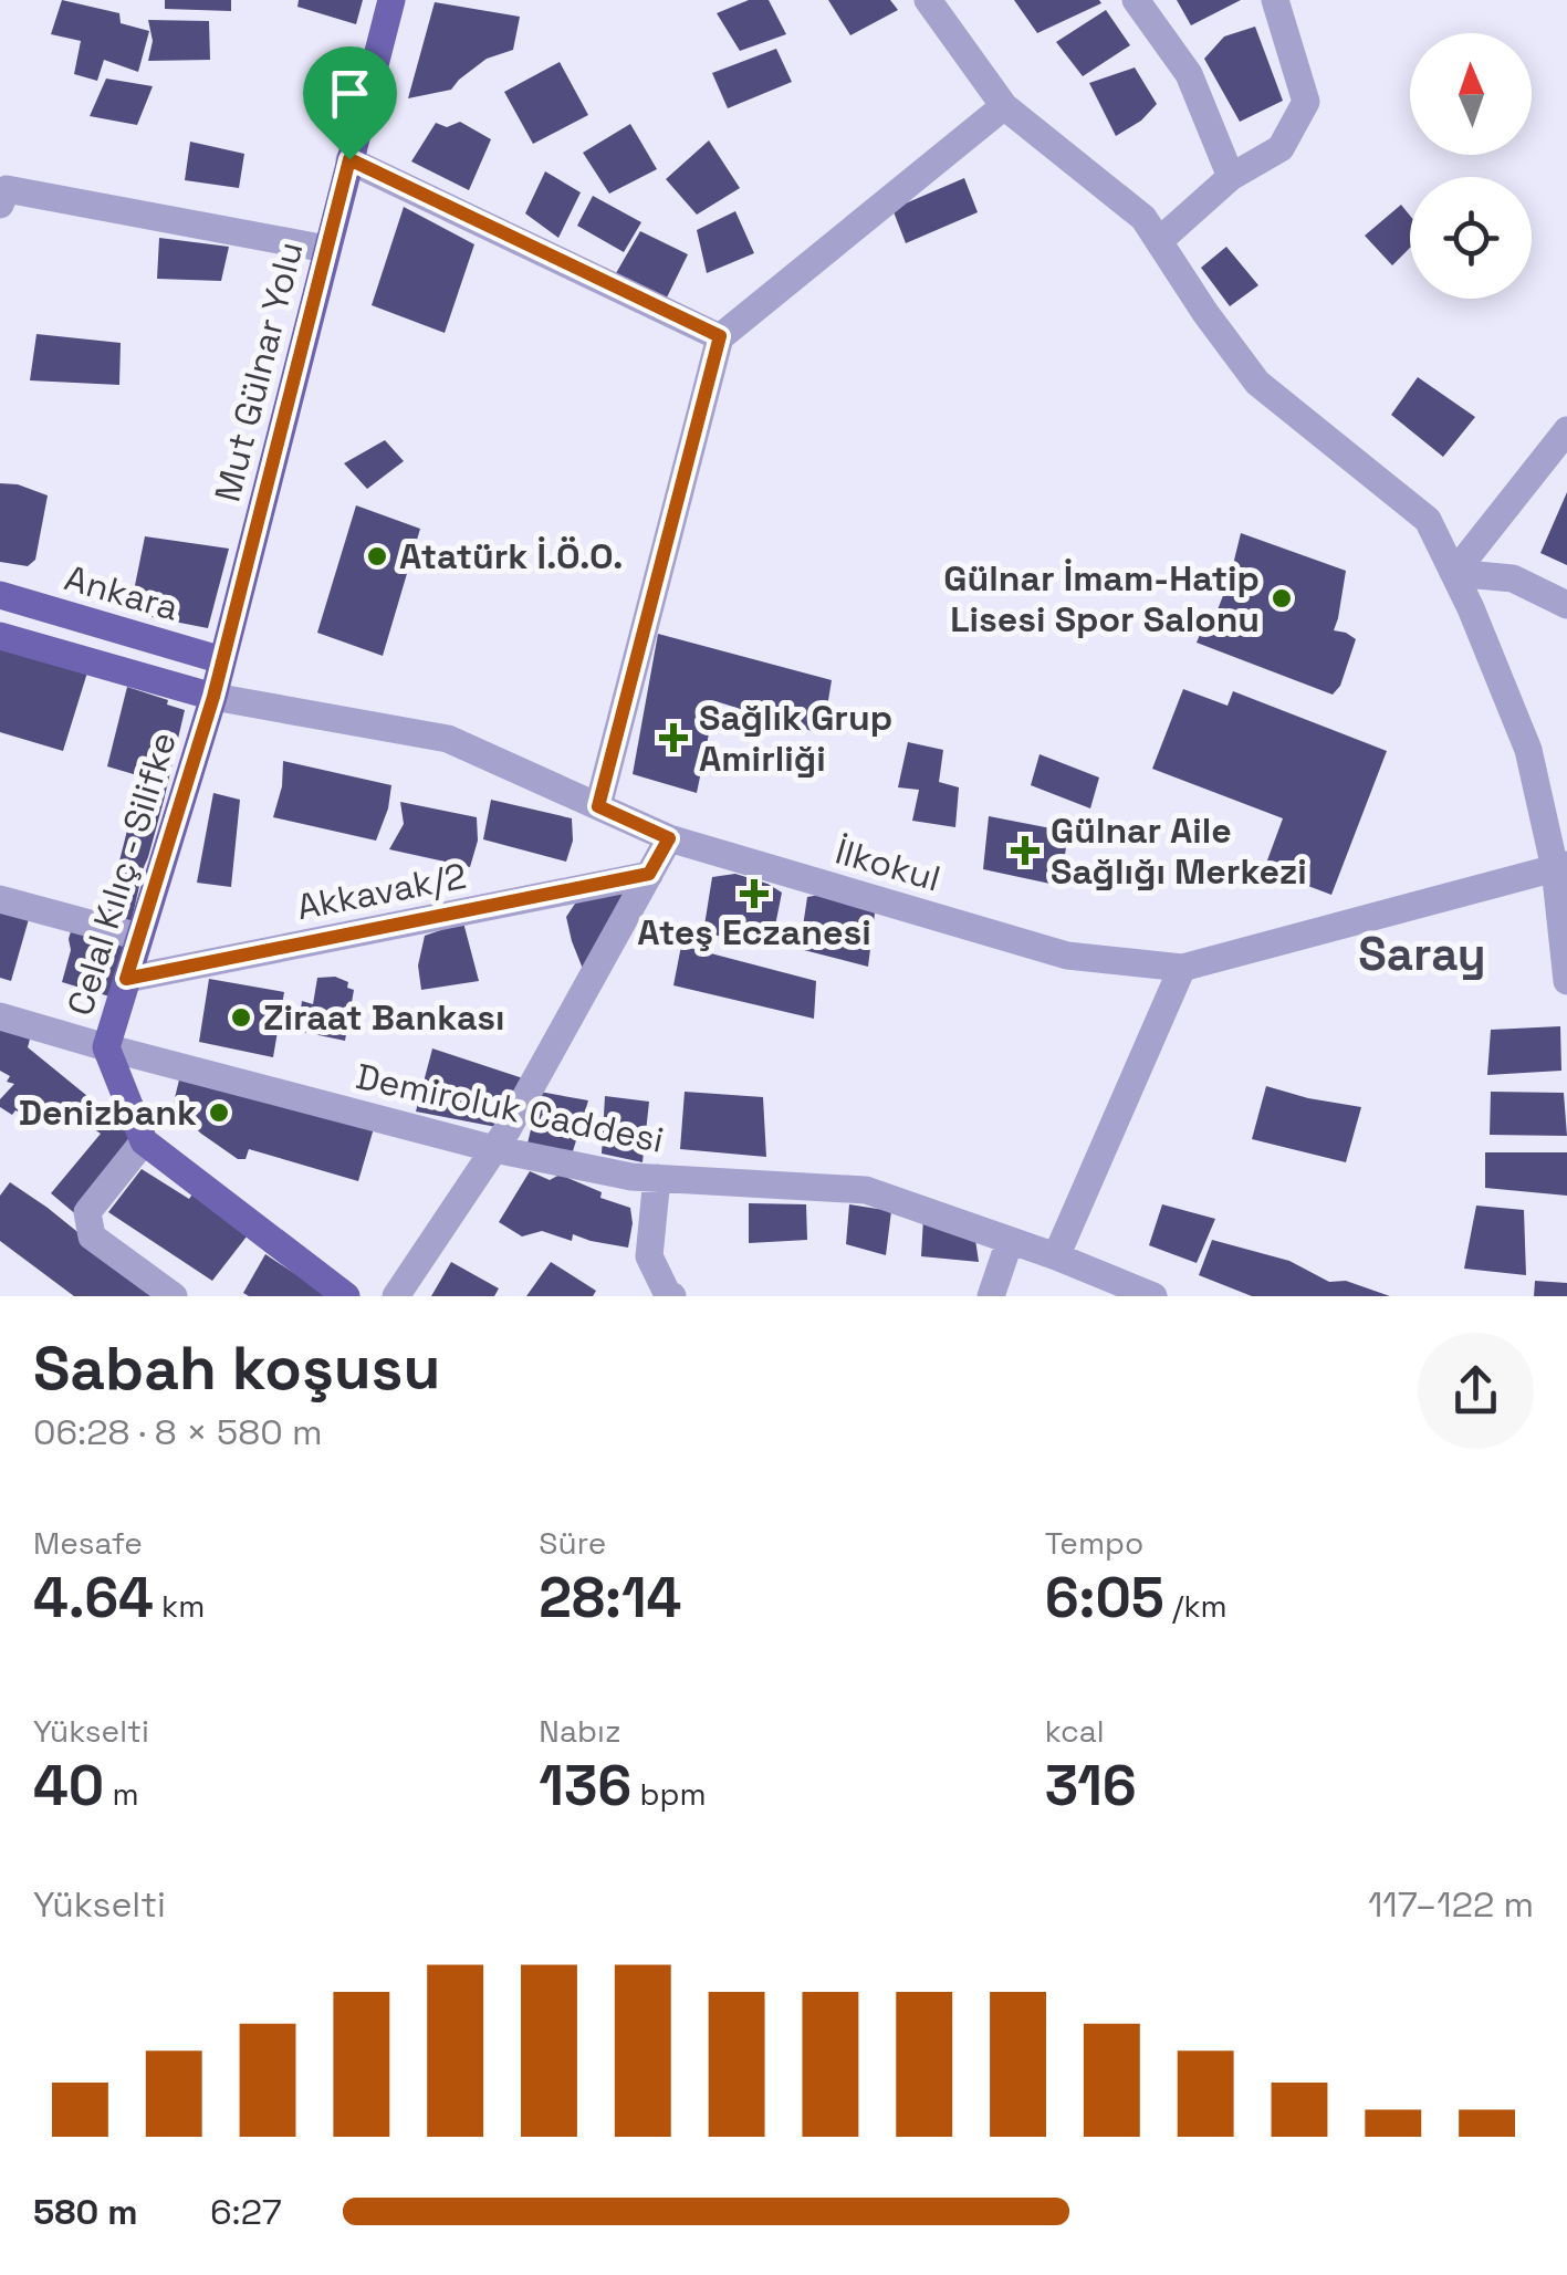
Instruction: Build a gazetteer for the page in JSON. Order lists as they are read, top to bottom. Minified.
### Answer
{"streets":{"main road":["Mut Gülnar Yolu","Ankara","Celal Kılıç - Silifke"],"street":["İlkokul","Akkavak/2","Demiroluk Caddesi"]},"crossings":[["Mut Gülnar Yolu","Ankara"],["Mut Gülnar Yolu","İlkokul"],["Mut Gülnar Yolu","Celal Kılıç - Silifke"],["Ankara","İlkokul"],["Ankara","Celal Kılıç - Silifke"],["İlkokul","Celal Kılıç - Silifke"],["Celal Kılıç - Silifke","Akkavak/2"],["Celal Kılıç - Silifke","Demiroluk Caddesi"]],"districts":["Saray"],"places":{"other":["Atatürk İ.Ö.O.","Gülnar İmam-Hatip Lisesi Spor Salonu","Ziraat Bankası","Denizbank"],"health":["Sağlık Grup Amirliği","Gülnar Aile Sağlığı Merkezi","Ateş Eczanesi"]},"north":"top","page":{"heading":["Sabah koşusu","06:28 · 8 × 580 m"],"stats":[["Mesafe","4.64 km"],["Süre","28:14"],["Tempo","6:05 /km"],["Yükselti","40 m"],["Nabız","136 bpm"],["kcal","316"]],"chart":["Yükselti","117–122 m"],"list":[{"name":"580 m","note":"6:27"}]}}
